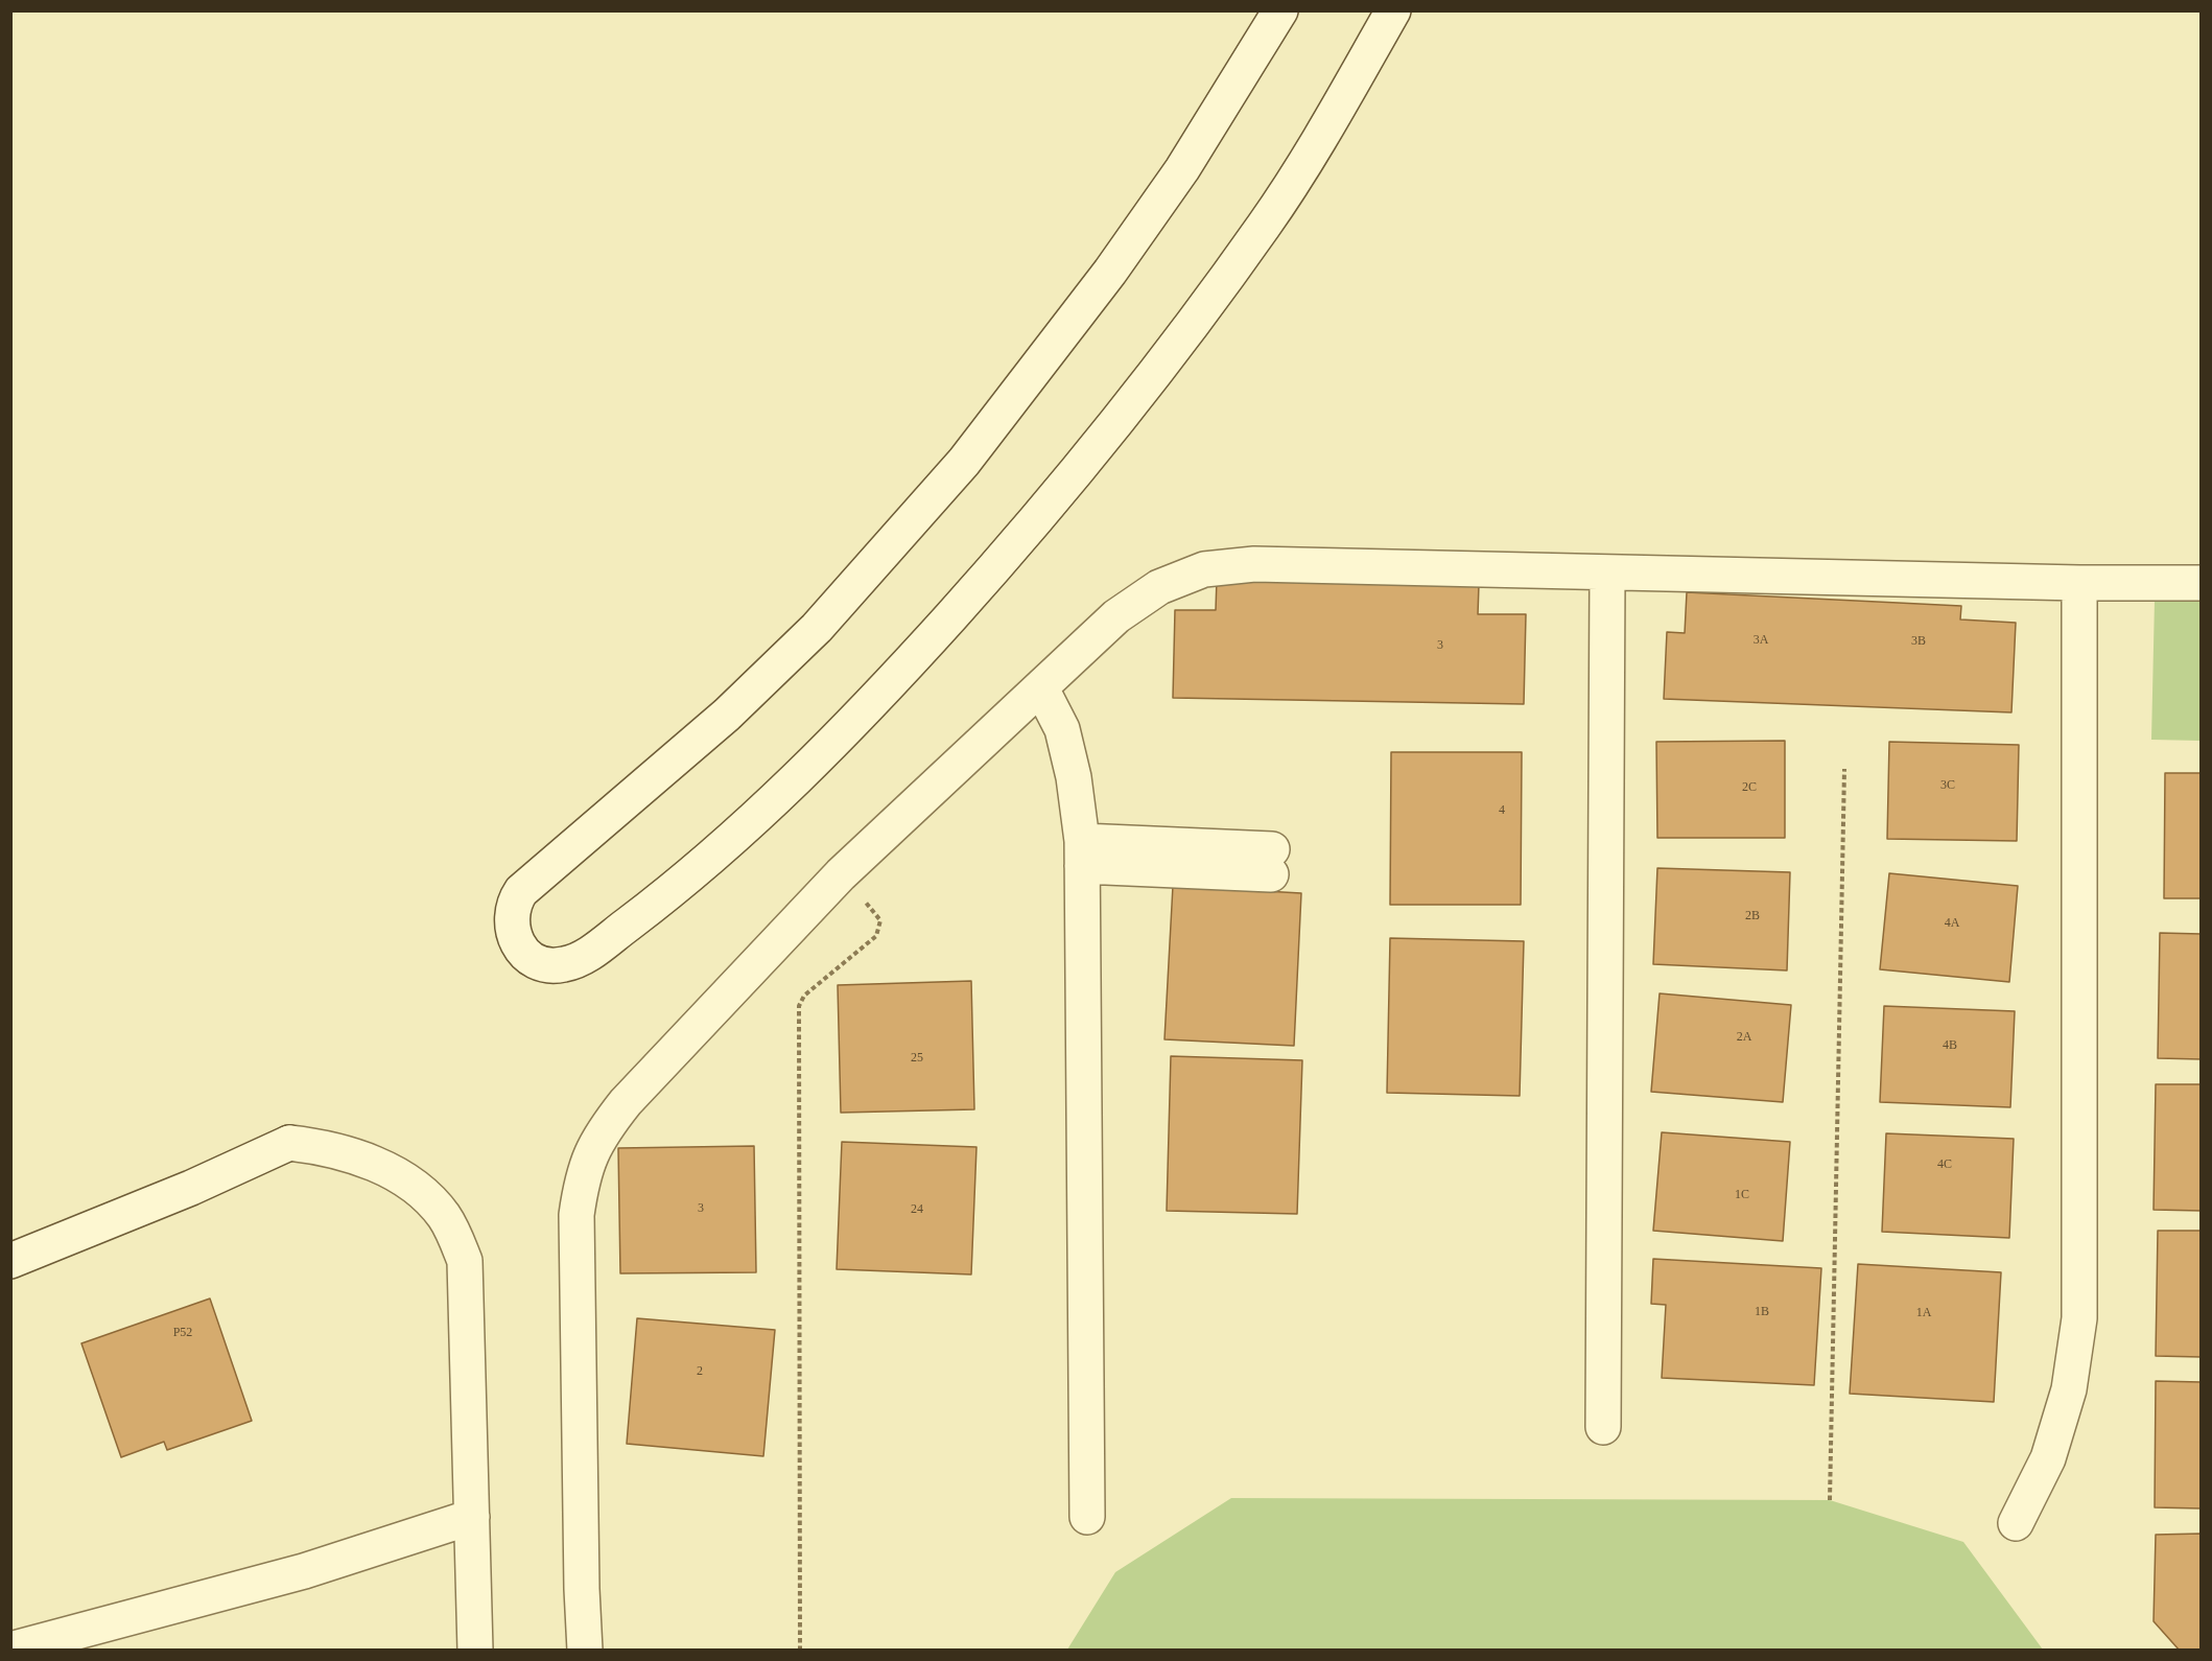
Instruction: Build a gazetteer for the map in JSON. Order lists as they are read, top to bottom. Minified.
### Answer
{"house_numbers":["3A","3B","3","3C","2C","4","2B","4A","2A","4B","25","4C","1C","3","24","1B","1A","P52","2"]}
